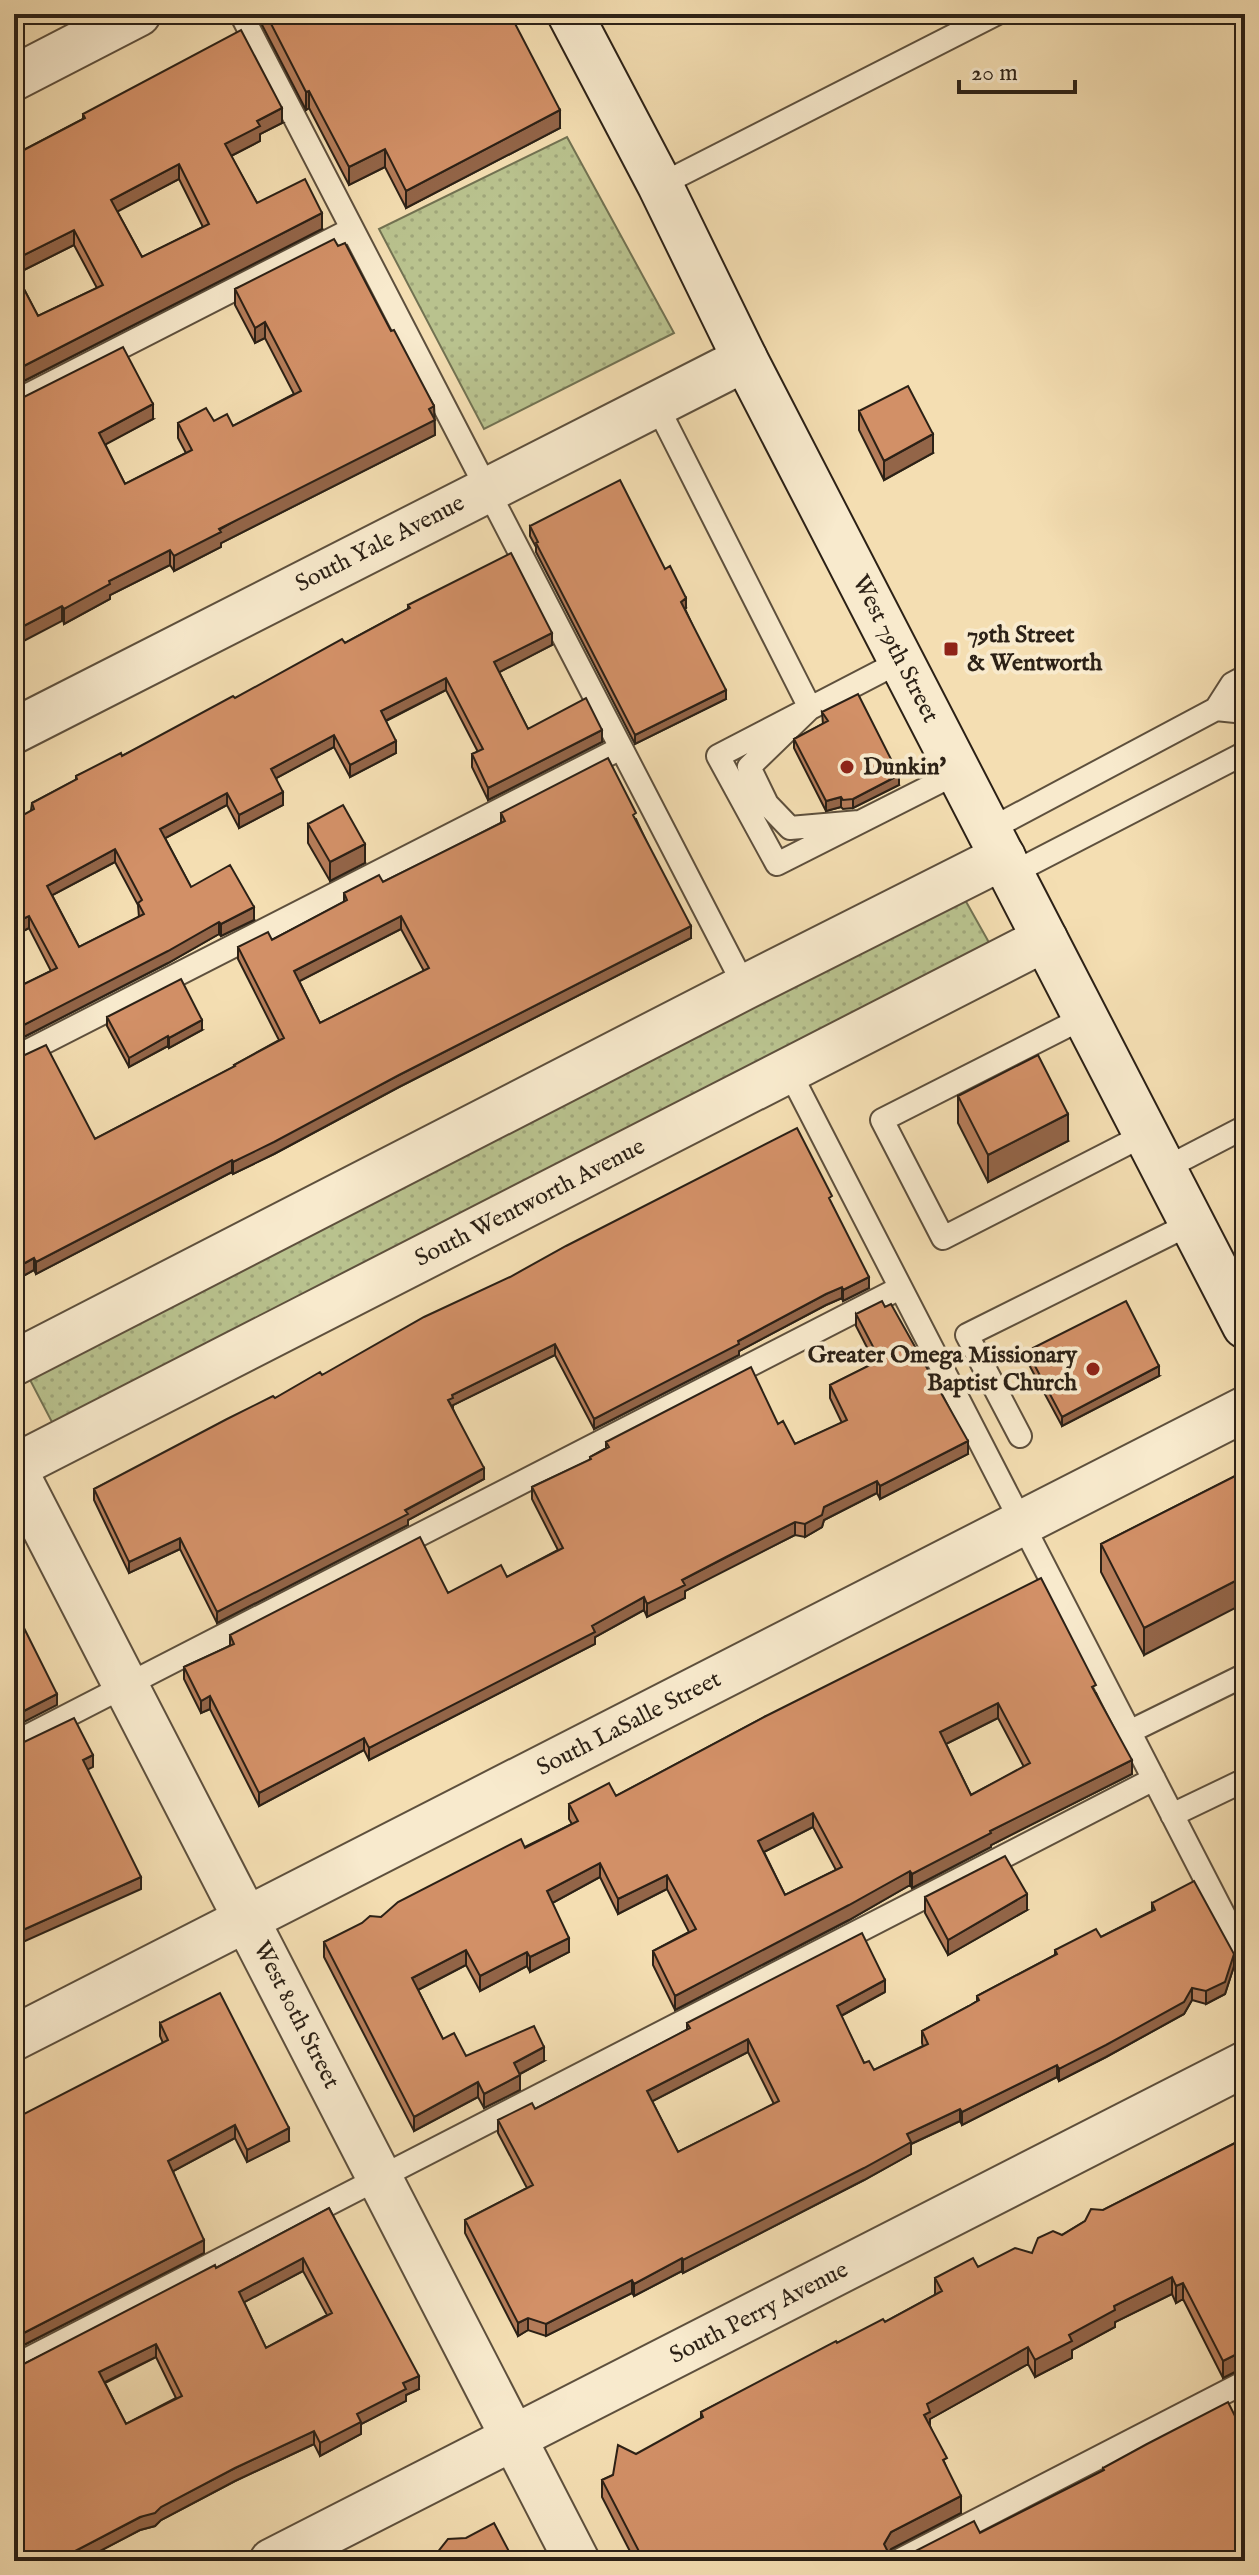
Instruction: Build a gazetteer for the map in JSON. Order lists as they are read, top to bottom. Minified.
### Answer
{"streets":{"street":["South Yale Avenue","West 79th Street","South Wentworth Avenue","South LaSalle Street","West 80th Street","South Perry Avenue"]},"crossings":[["South Yale Avenue","West 79th Street"],["West 79th Street","South Wentworth Avenue"],["South Wentworth Avenue","West 80th Street"],["South LaSalle Street","West 80th Street"],["West 80th Street","South Perry Avenue"]],"places":{"transit":["79th Street & Wentworth"],"other":["Dunkin'","Greater Omega Missionary Baptist Church"]},"scale_bar":"20 m"}
